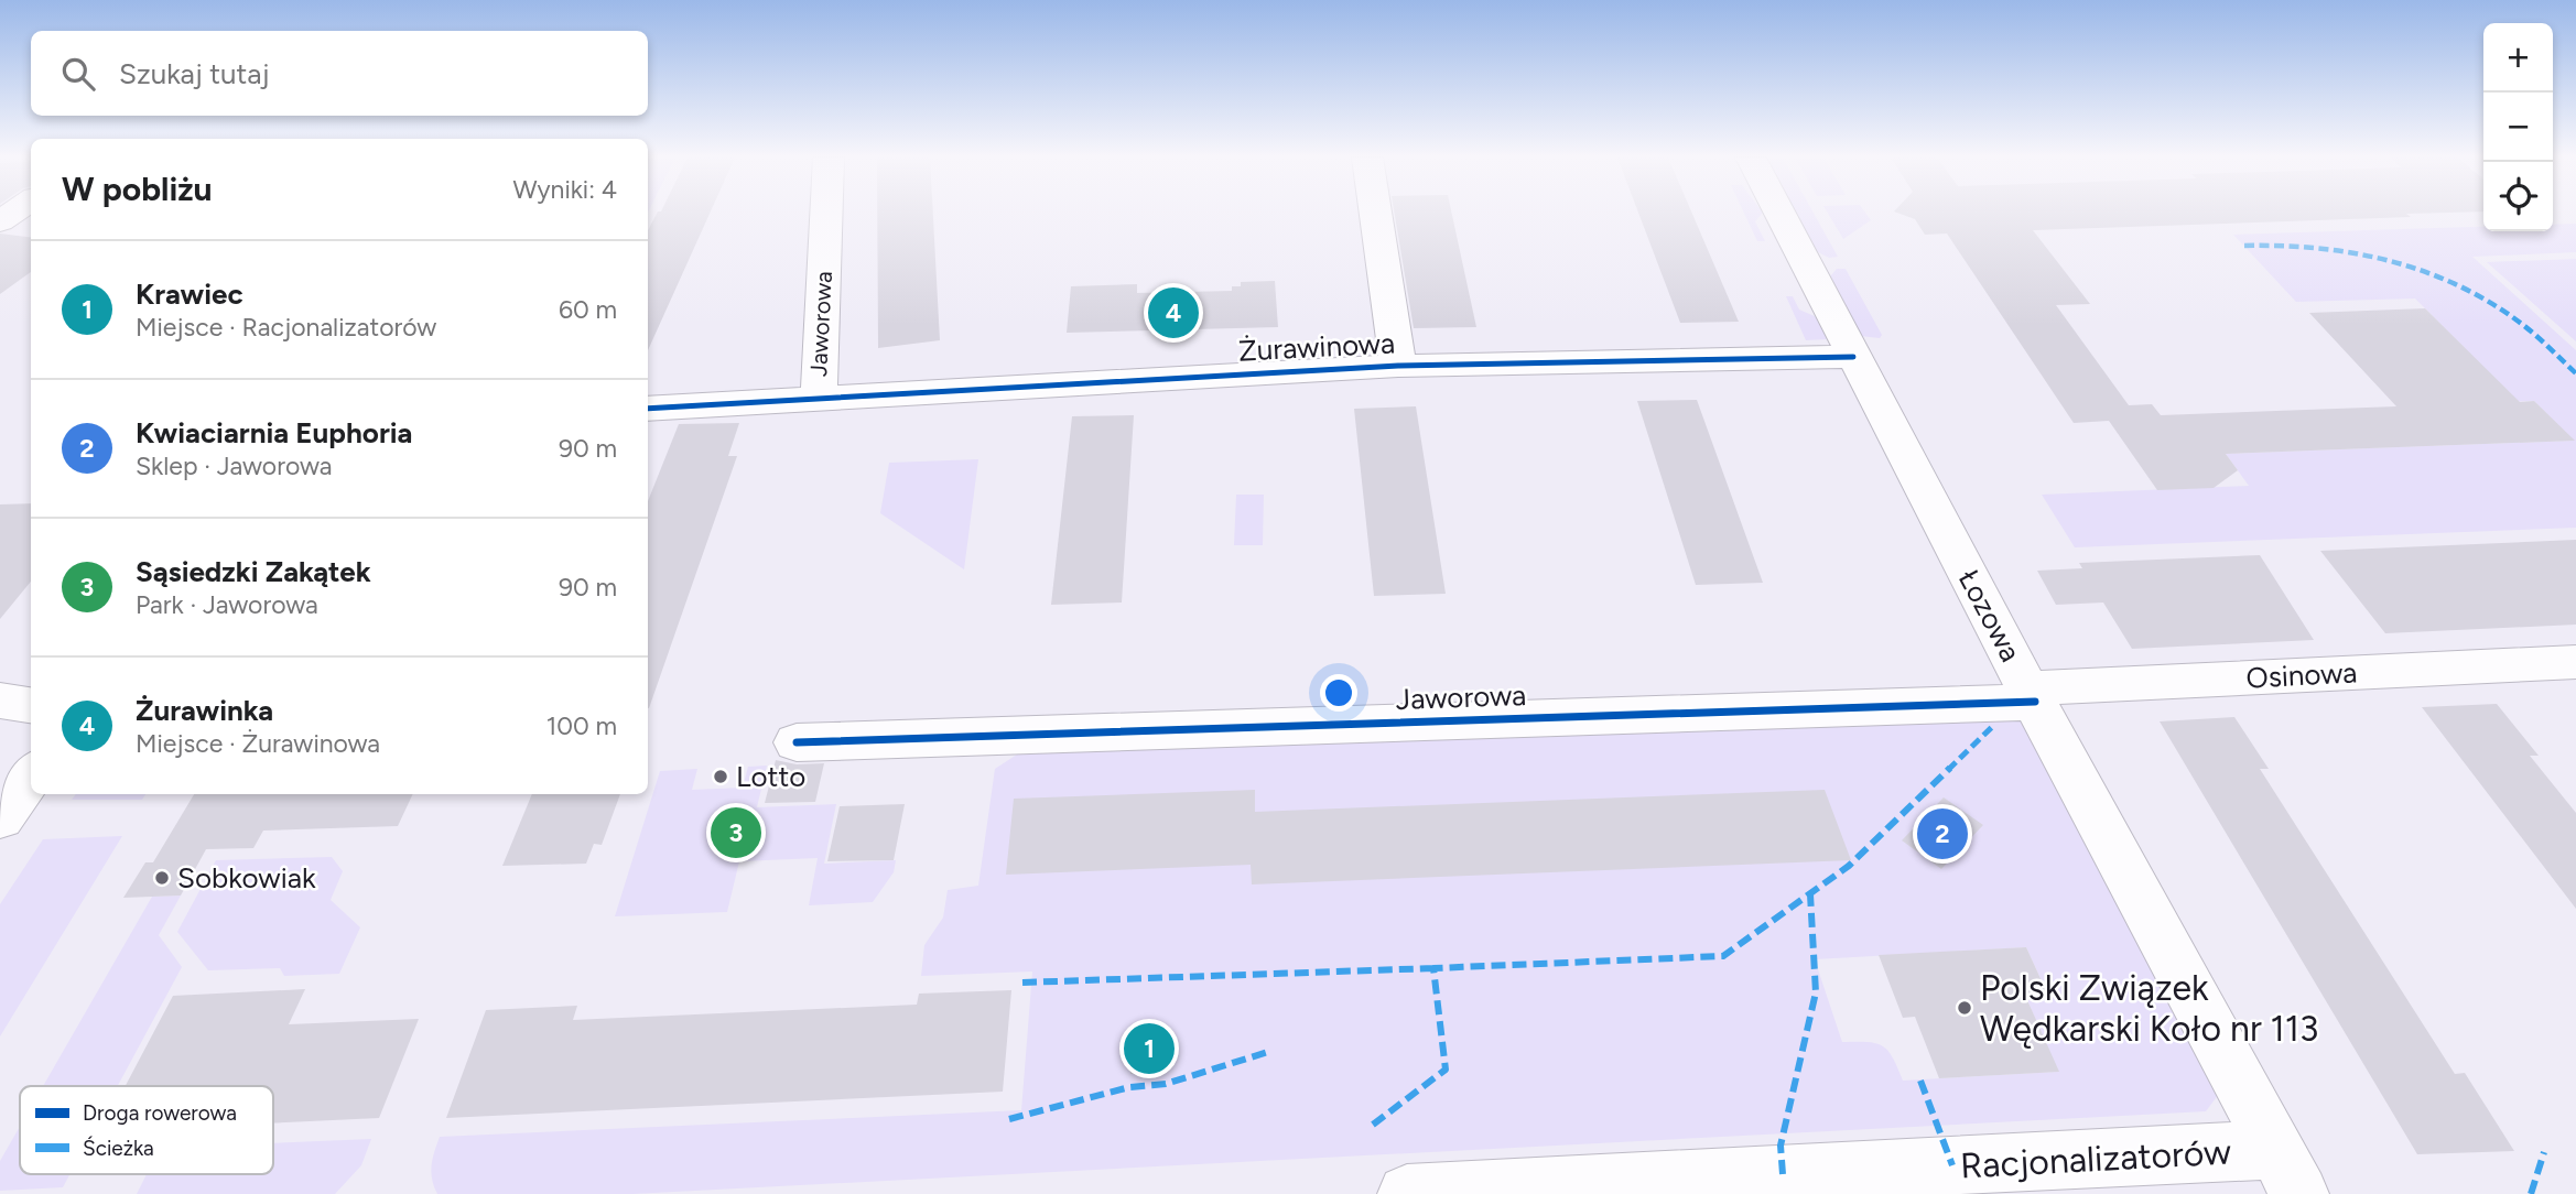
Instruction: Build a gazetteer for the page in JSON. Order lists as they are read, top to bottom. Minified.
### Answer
{"streets":{"street":["Jaworowa","Żurawinowa","Łozowa","Osinowa","Racjonalizatorów"]},"crossings":[["Jaworowa","Żurawinowa"],["Jaworowa","Łozowa"],["Jaworowa","Osinowa"],["Żurawinowa","Łozowa"],["Łozowa","Osinowa"],["Łozowa","Racjonalizatorów"]],"places":["Lotto","Sobkowiak","Polski Związek Wędkarski Koło nr 113"],"legend":["Droga rowerowa","Ścieżka"],"page":{"map_buttons":["+","−"],"search":"Szukaj tutaj","heading":["W pobliżu","Wyniki: 4"],"list":[{"mark":"1","name":"Krawiec","note":"Miejsce · Racjonalizatorów","value":"60 m"},{"mark":"2","name":"Kwiaciarnia Euphoria","note":"Sklep · Jaworowa","value":"90 m"},{"mark":"3","name":"Sąsiedzki Zakątek","note":"Park · Jaworowa","value":"90 m"},{"mark":"4","name":"Żurawinka","note":"Miejsce · Żurawinowa","value":"100 m"}],"pins":["4","3","2","1"]}}
